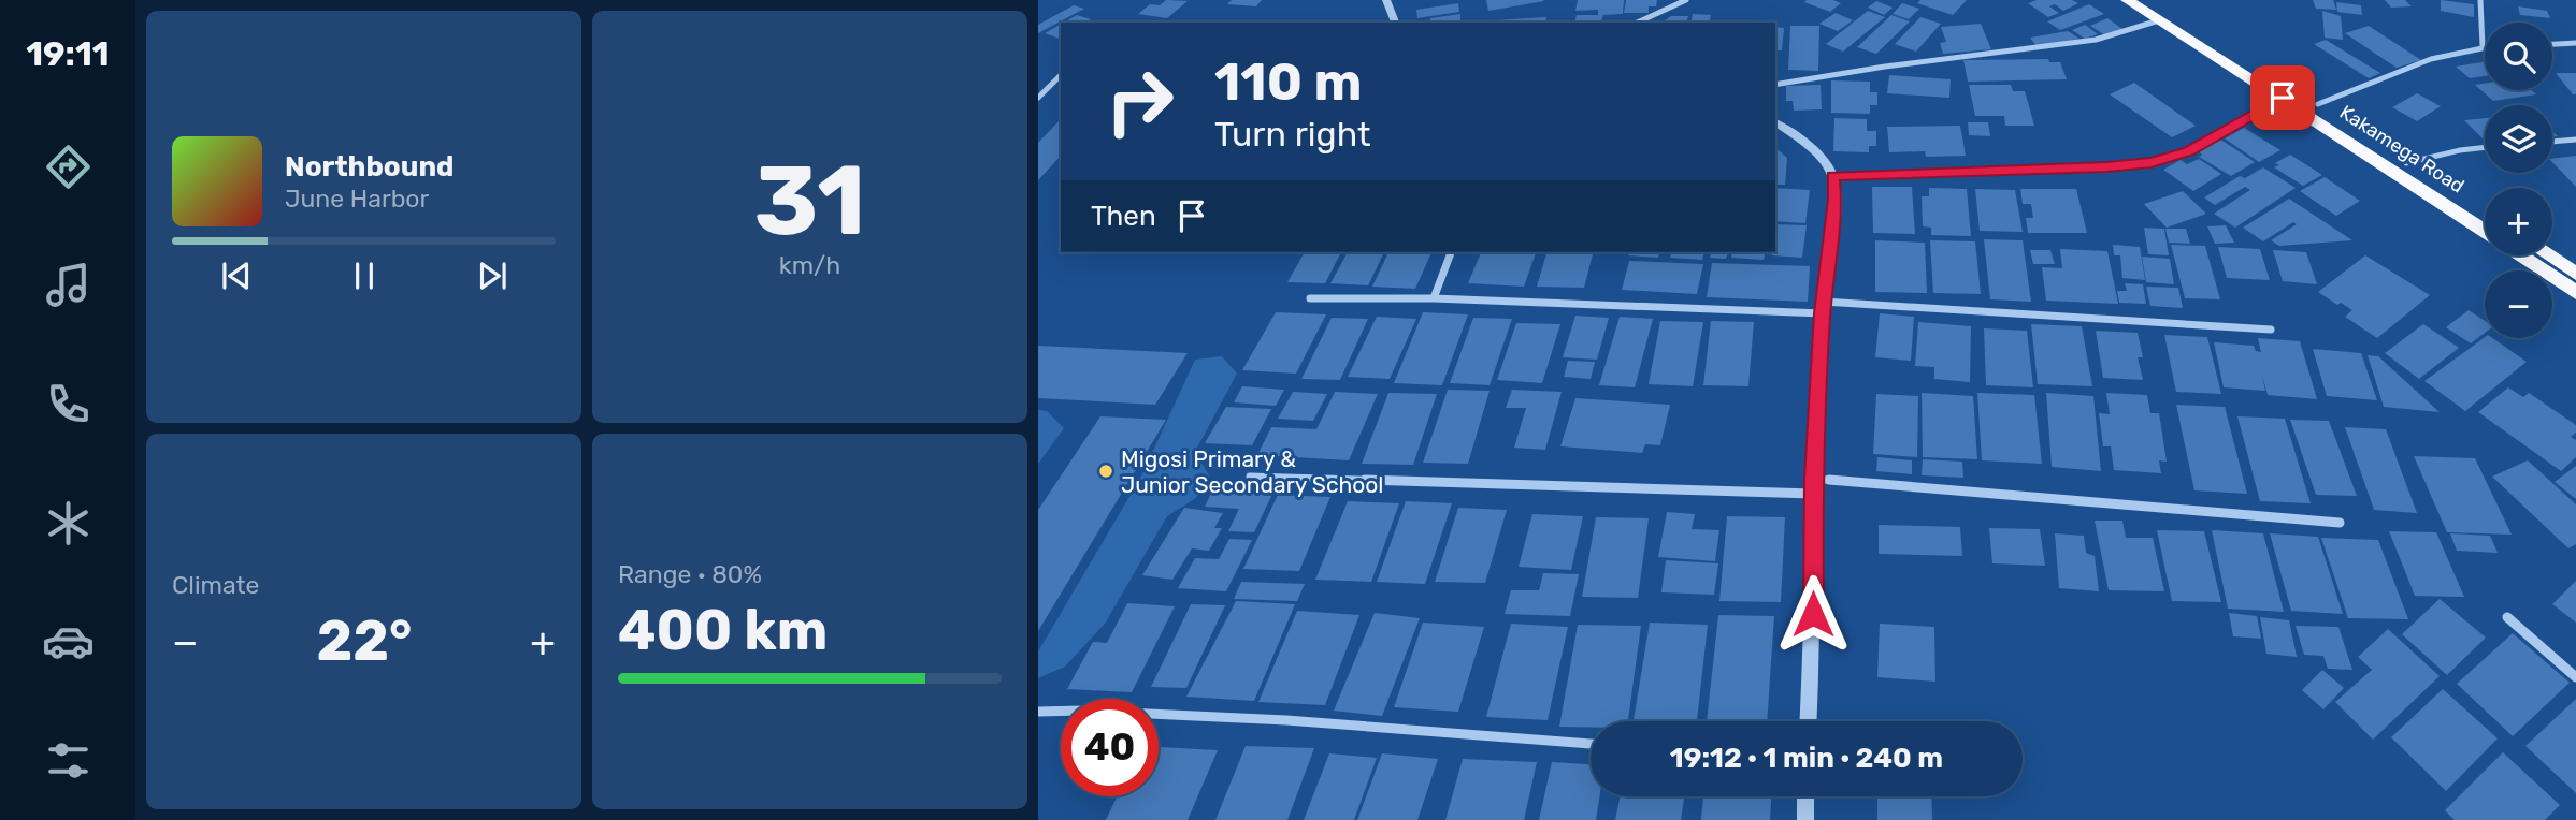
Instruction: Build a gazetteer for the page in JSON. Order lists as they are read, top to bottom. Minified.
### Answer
{"streets":{"highway":["Kakamega Road"]},"places":["Migosi Primary & Junior Secondary School"],"page":{"tabs":"19:11","tile":[["31","km/h"],"Climate",["Range · 80%","400 km"]],"map_buttons":["+","−"],"turn":["110 m","Turn right"],"song":["Northbound","June Harbor"],"then":"Then","heat":["−","22°","+"],"limit":"40","trip":"19:12 · 1 min · 240 m"}}
